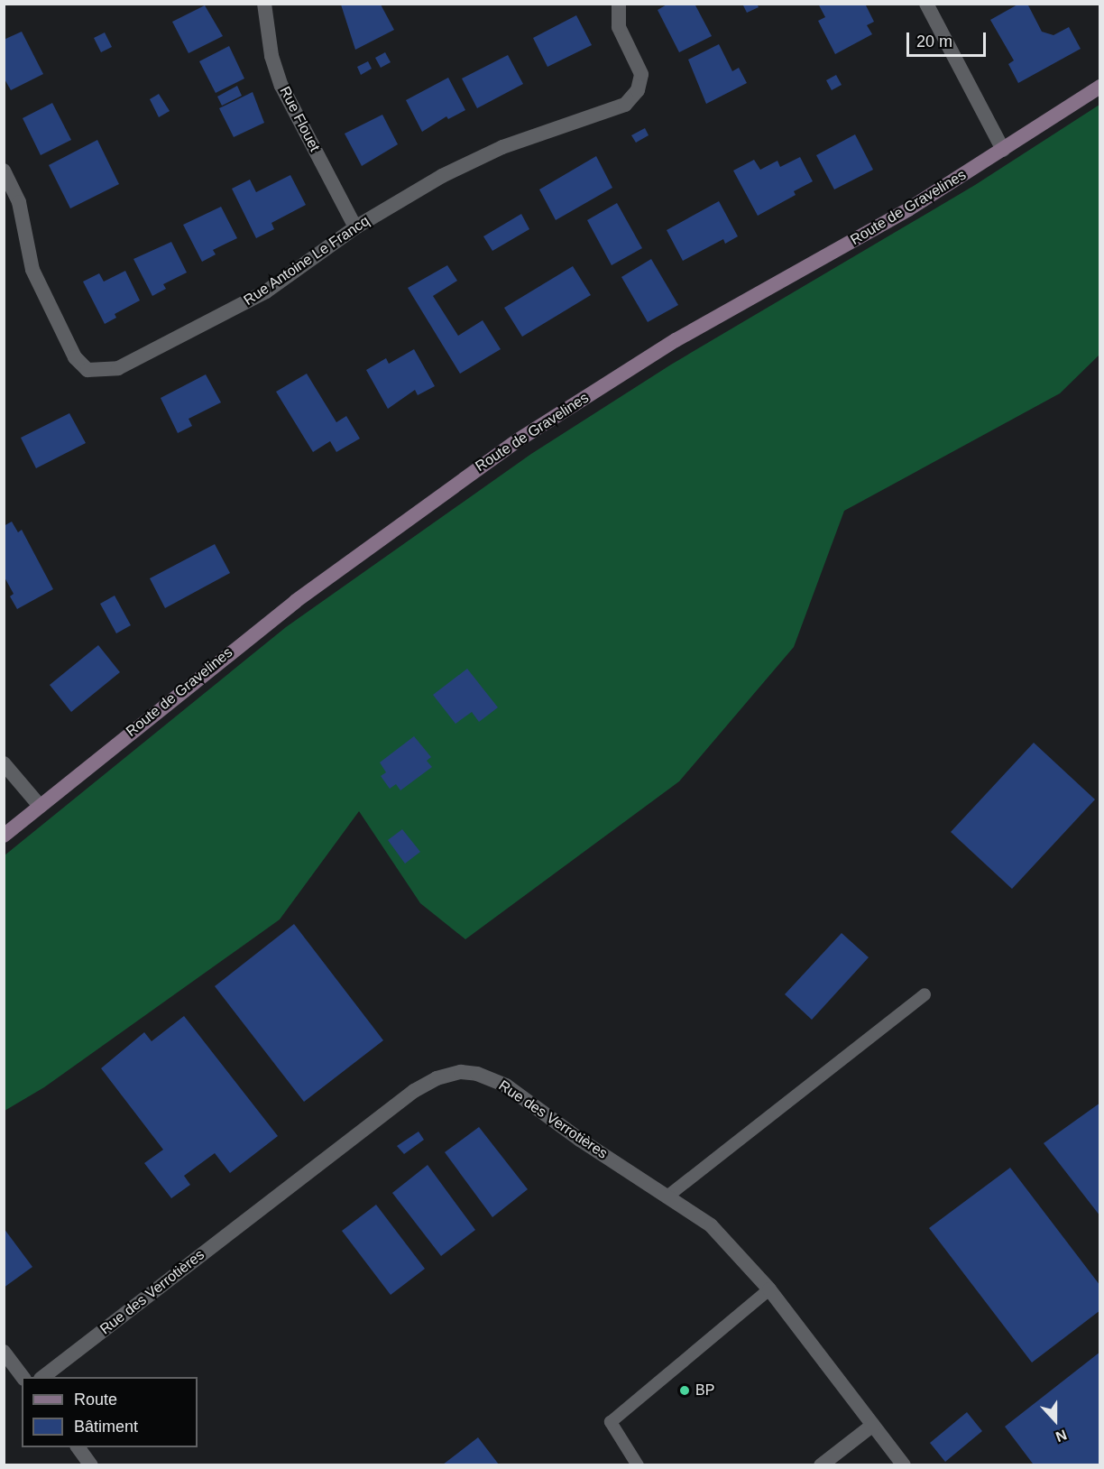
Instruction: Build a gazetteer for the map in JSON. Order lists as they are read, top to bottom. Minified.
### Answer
{"streets":{"main road":["Route de Gravelines"],"street":["Rue Flouet","Rue Antoine Le Francq","Rue des Verrotières"]},"crossings":[["Rue Flouet","Rue Antoine Le Francq"]],"places":["BP"],"legend":["Route","Bâtiment"],"scale_bar":"20 m","north":"bottom"}
